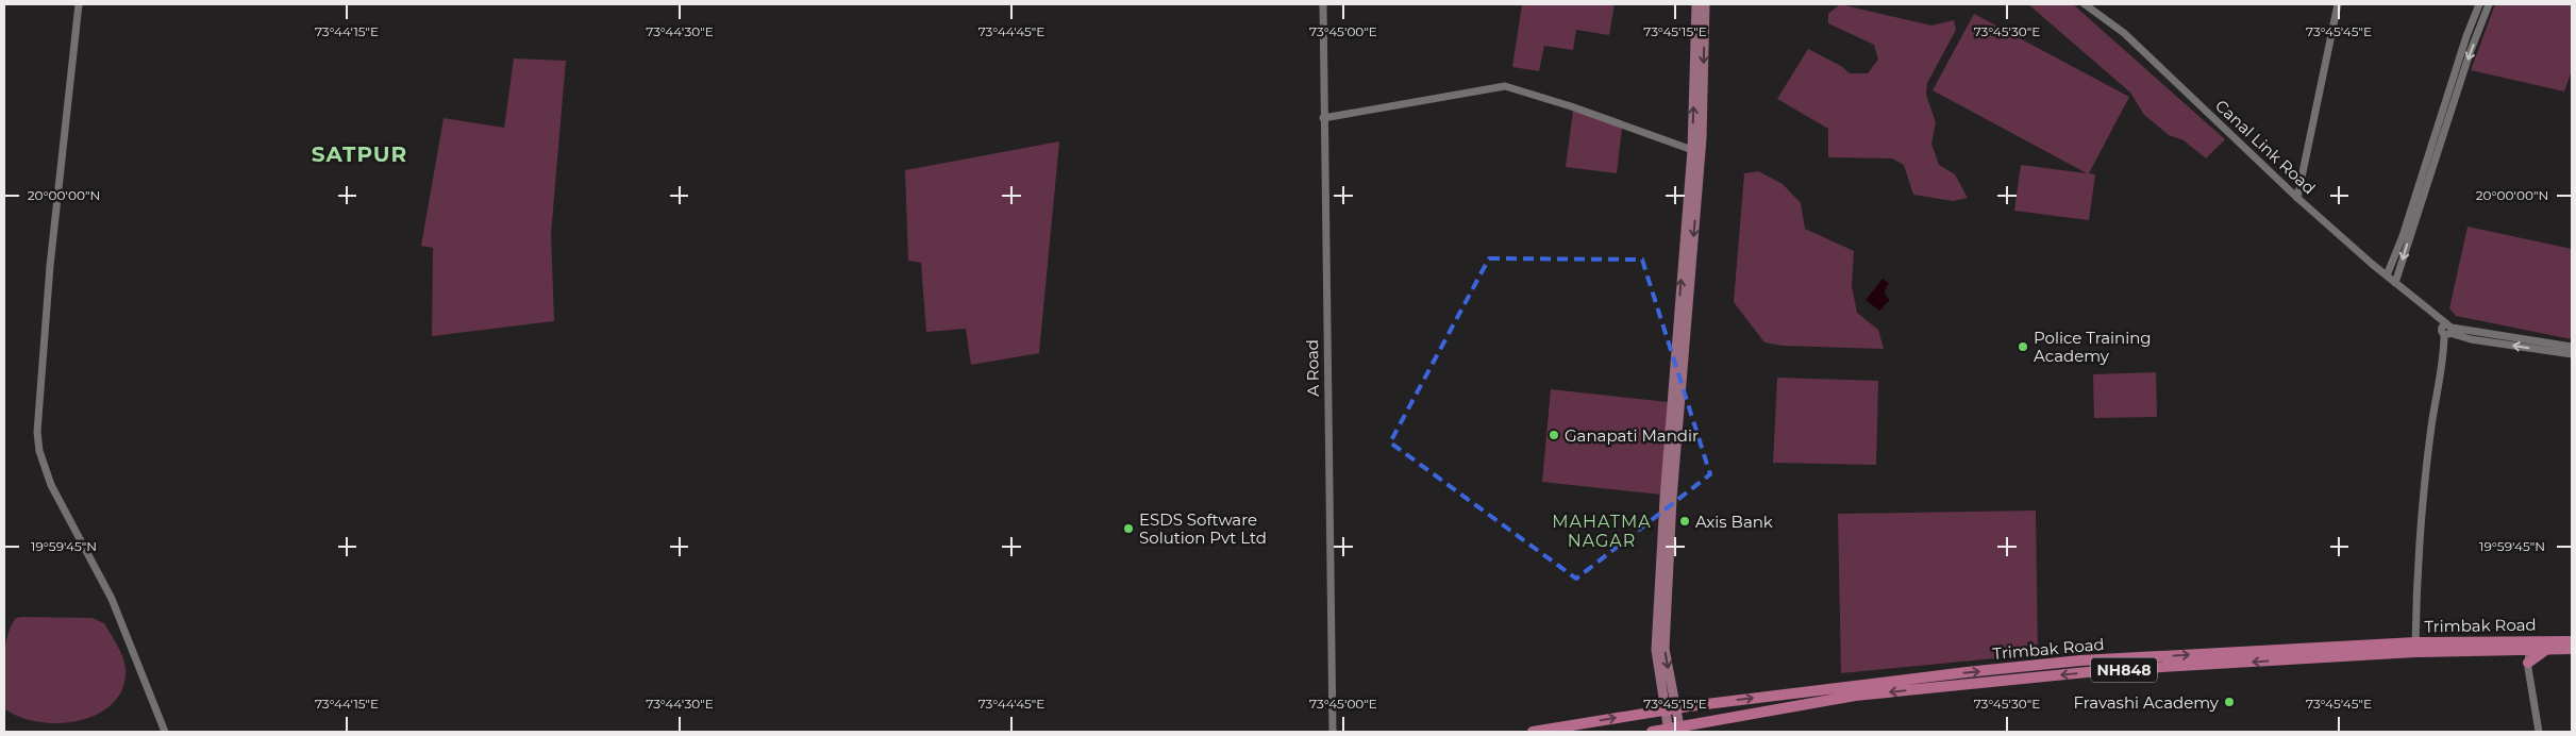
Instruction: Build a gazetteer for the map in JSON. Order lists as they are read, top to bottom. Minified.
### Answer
{"streets":{"highway":["Trimbak Road","NH848"],"street":["Canal Link Road","A Road"]},"districts":["SATPUR","MAHATMA NAGAR"],"places":["Police Training Academy","Ganapati Mandir","Axis Bank","ESDS Software Solution Pvt Ltd","Fravashi Academy"],"coordinates":["73°44'15\"E","73°44'30\"E","73°44'45\"E","73°45'00\"E","73°45'15\"E","73°45'30\"E","73°45'45\"E","20°00'00\"N","19°59'45\"N"]}
